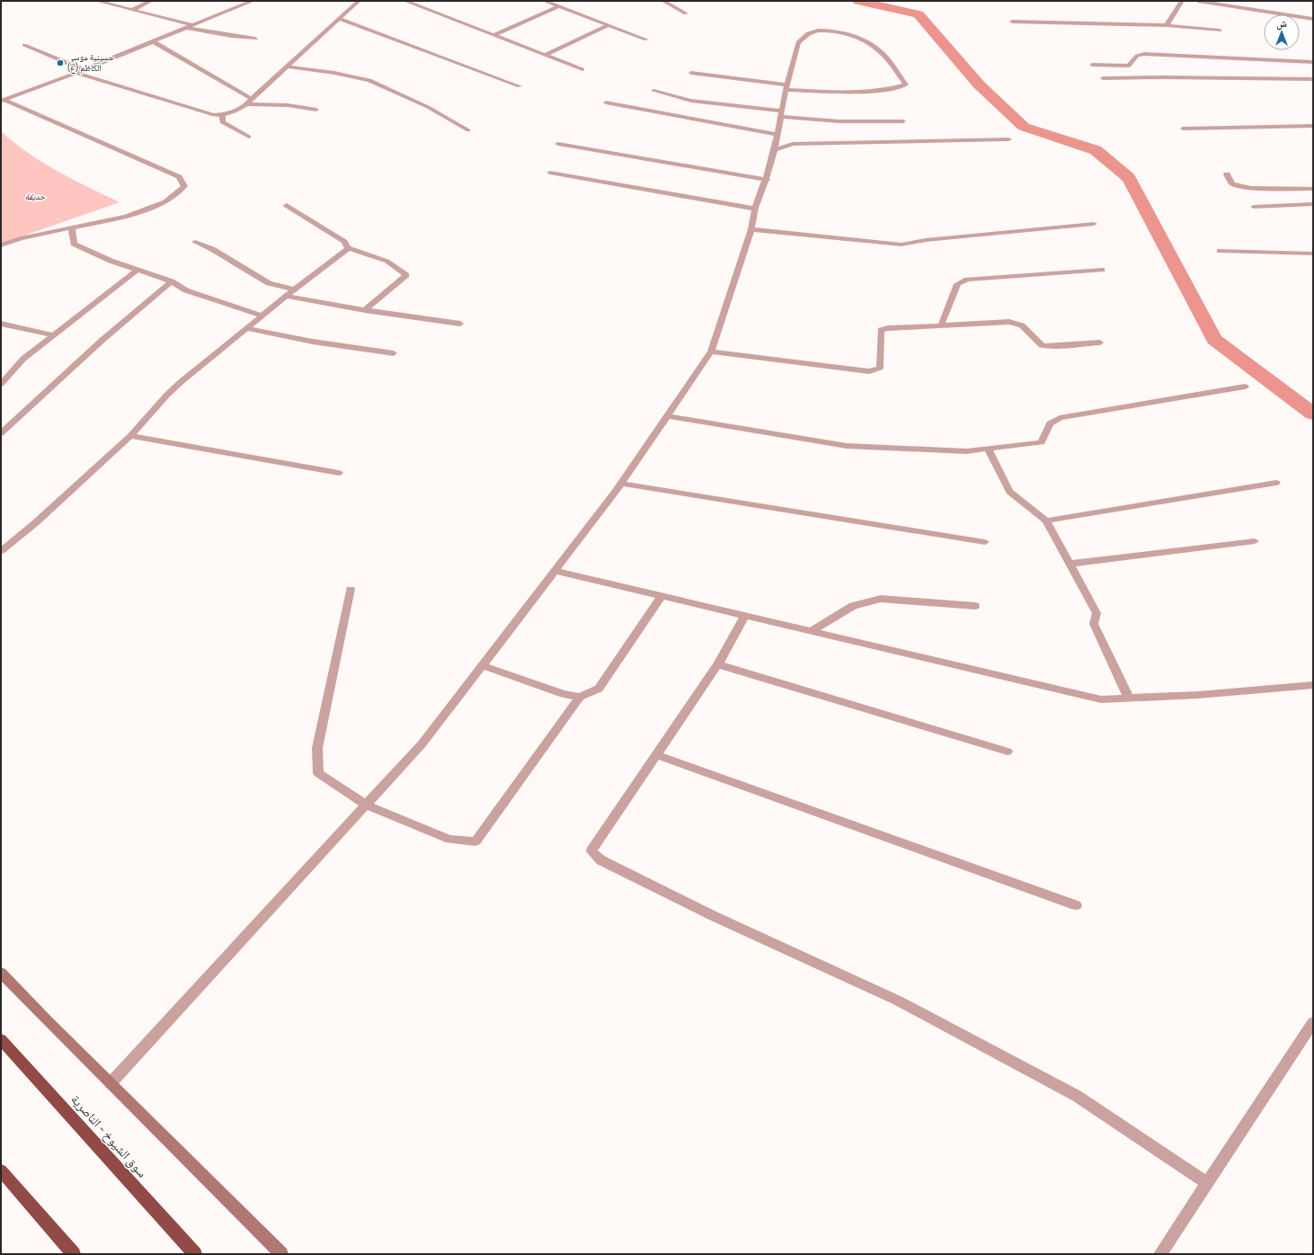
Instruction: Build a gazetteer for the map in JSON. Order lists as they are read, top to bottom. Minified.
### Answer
{"streets":{"highway":["سوق الشيوخ - الناصرية"]},"parks":["حديقة"],"places":["حسينية موسى الكاظم (ع)"],"north":"top"}
